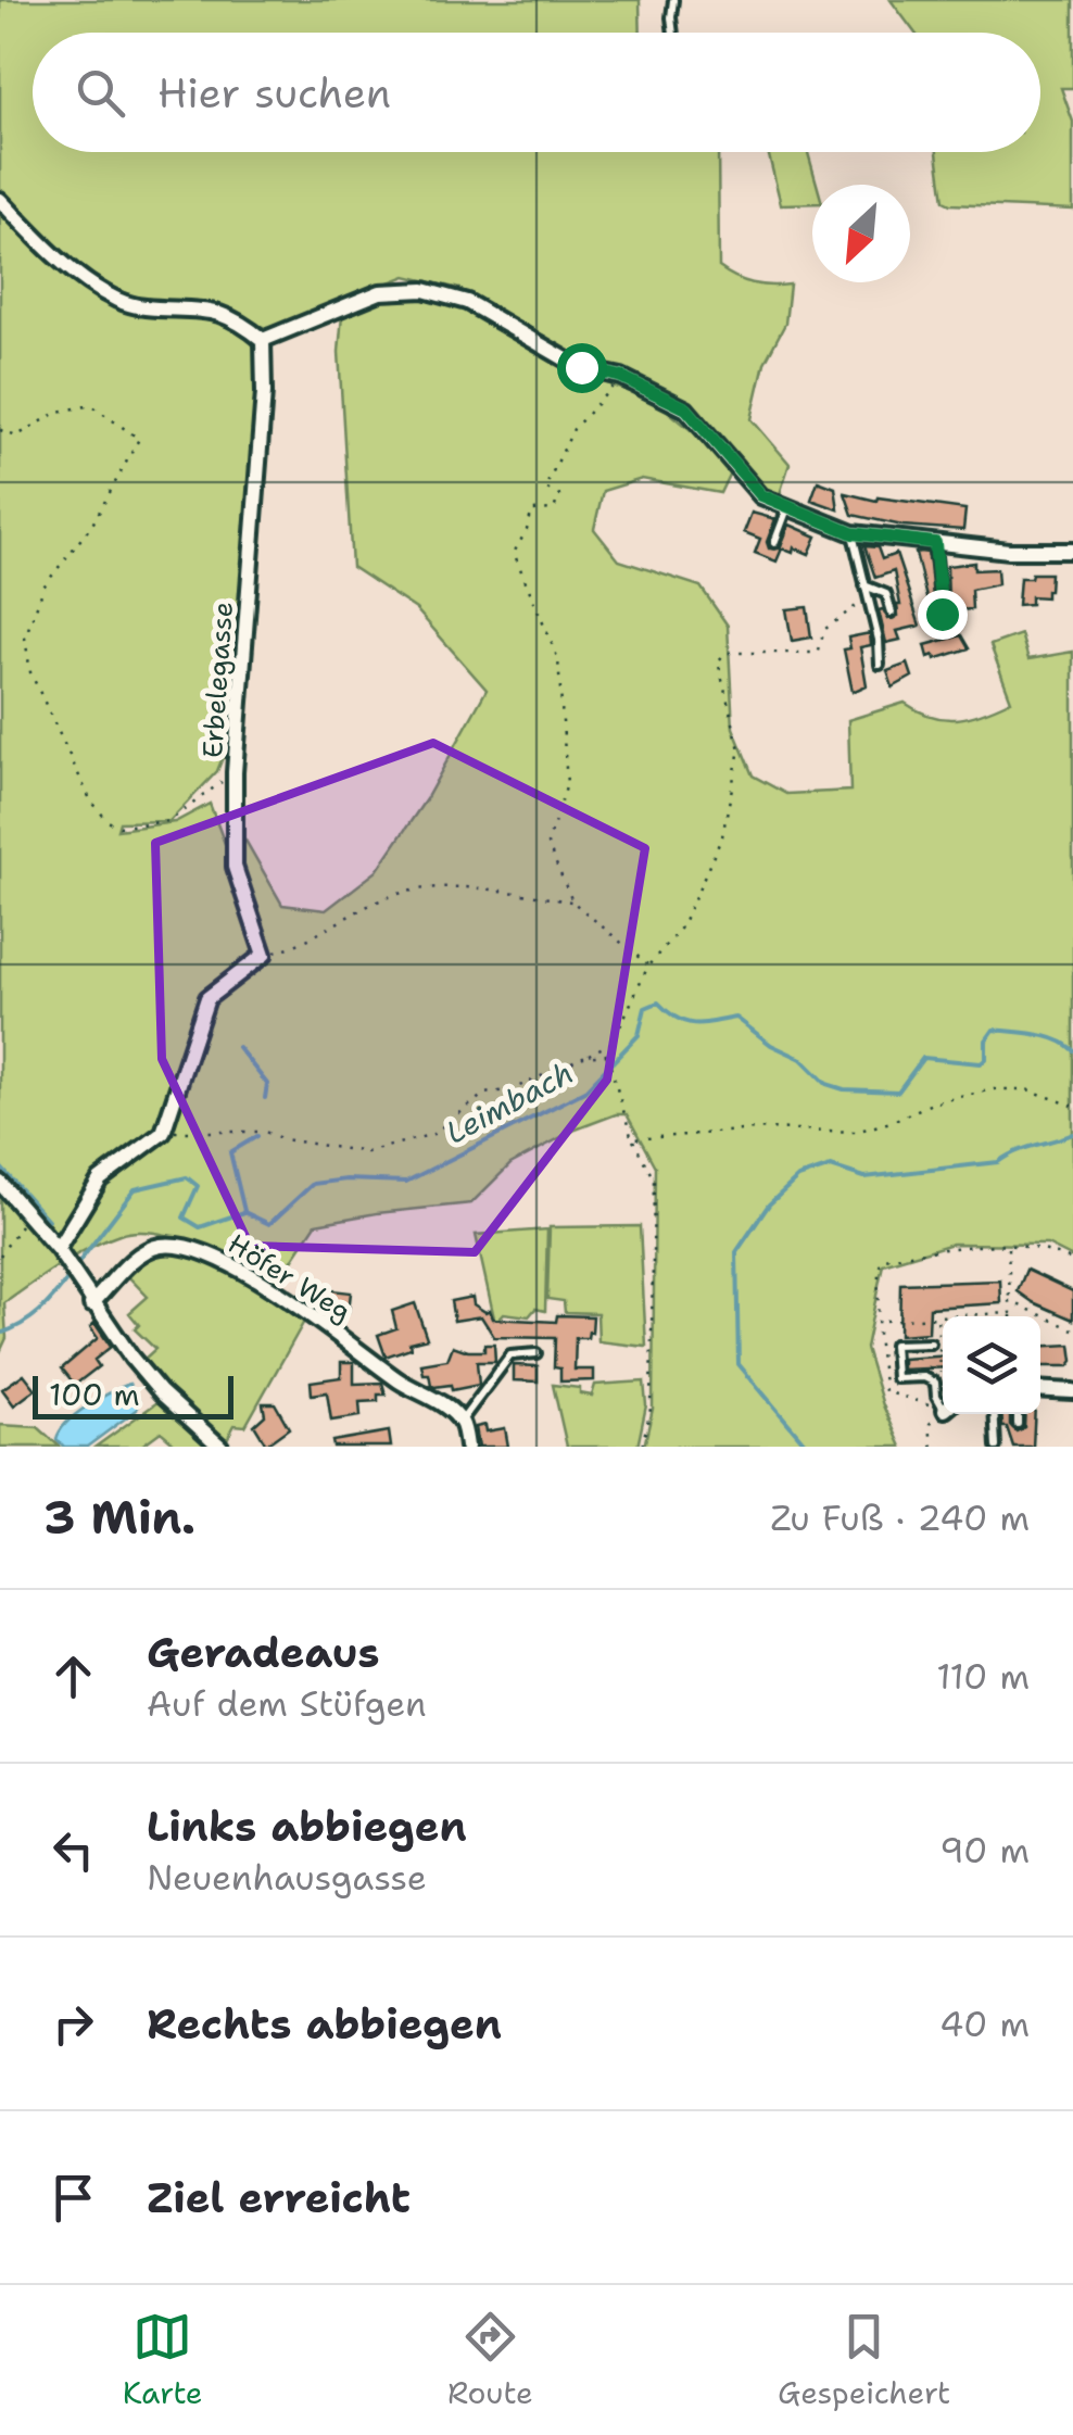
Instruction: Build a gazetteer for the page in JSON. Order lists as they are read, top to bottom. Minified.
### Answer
{"streets":{"street":["Erbelegasse","Höfer Weg"]},"water":["Leimbach"],"scale_bar":"100 m","north":"bottom left","page":{"search":"Hier suchen","scale":"100 m","heading":["3 Min.","Zu Fuß · 240 m"],"list":[["Geradeaus","Auf dem Stüfgen","110 m"],["Links abbiegen","Neuenhausgasse","90 m"],["Rechts abbiegen","40 m"],"Ziel erreicht"],"nav":["Karte","Route","Gespeichert"]}}
